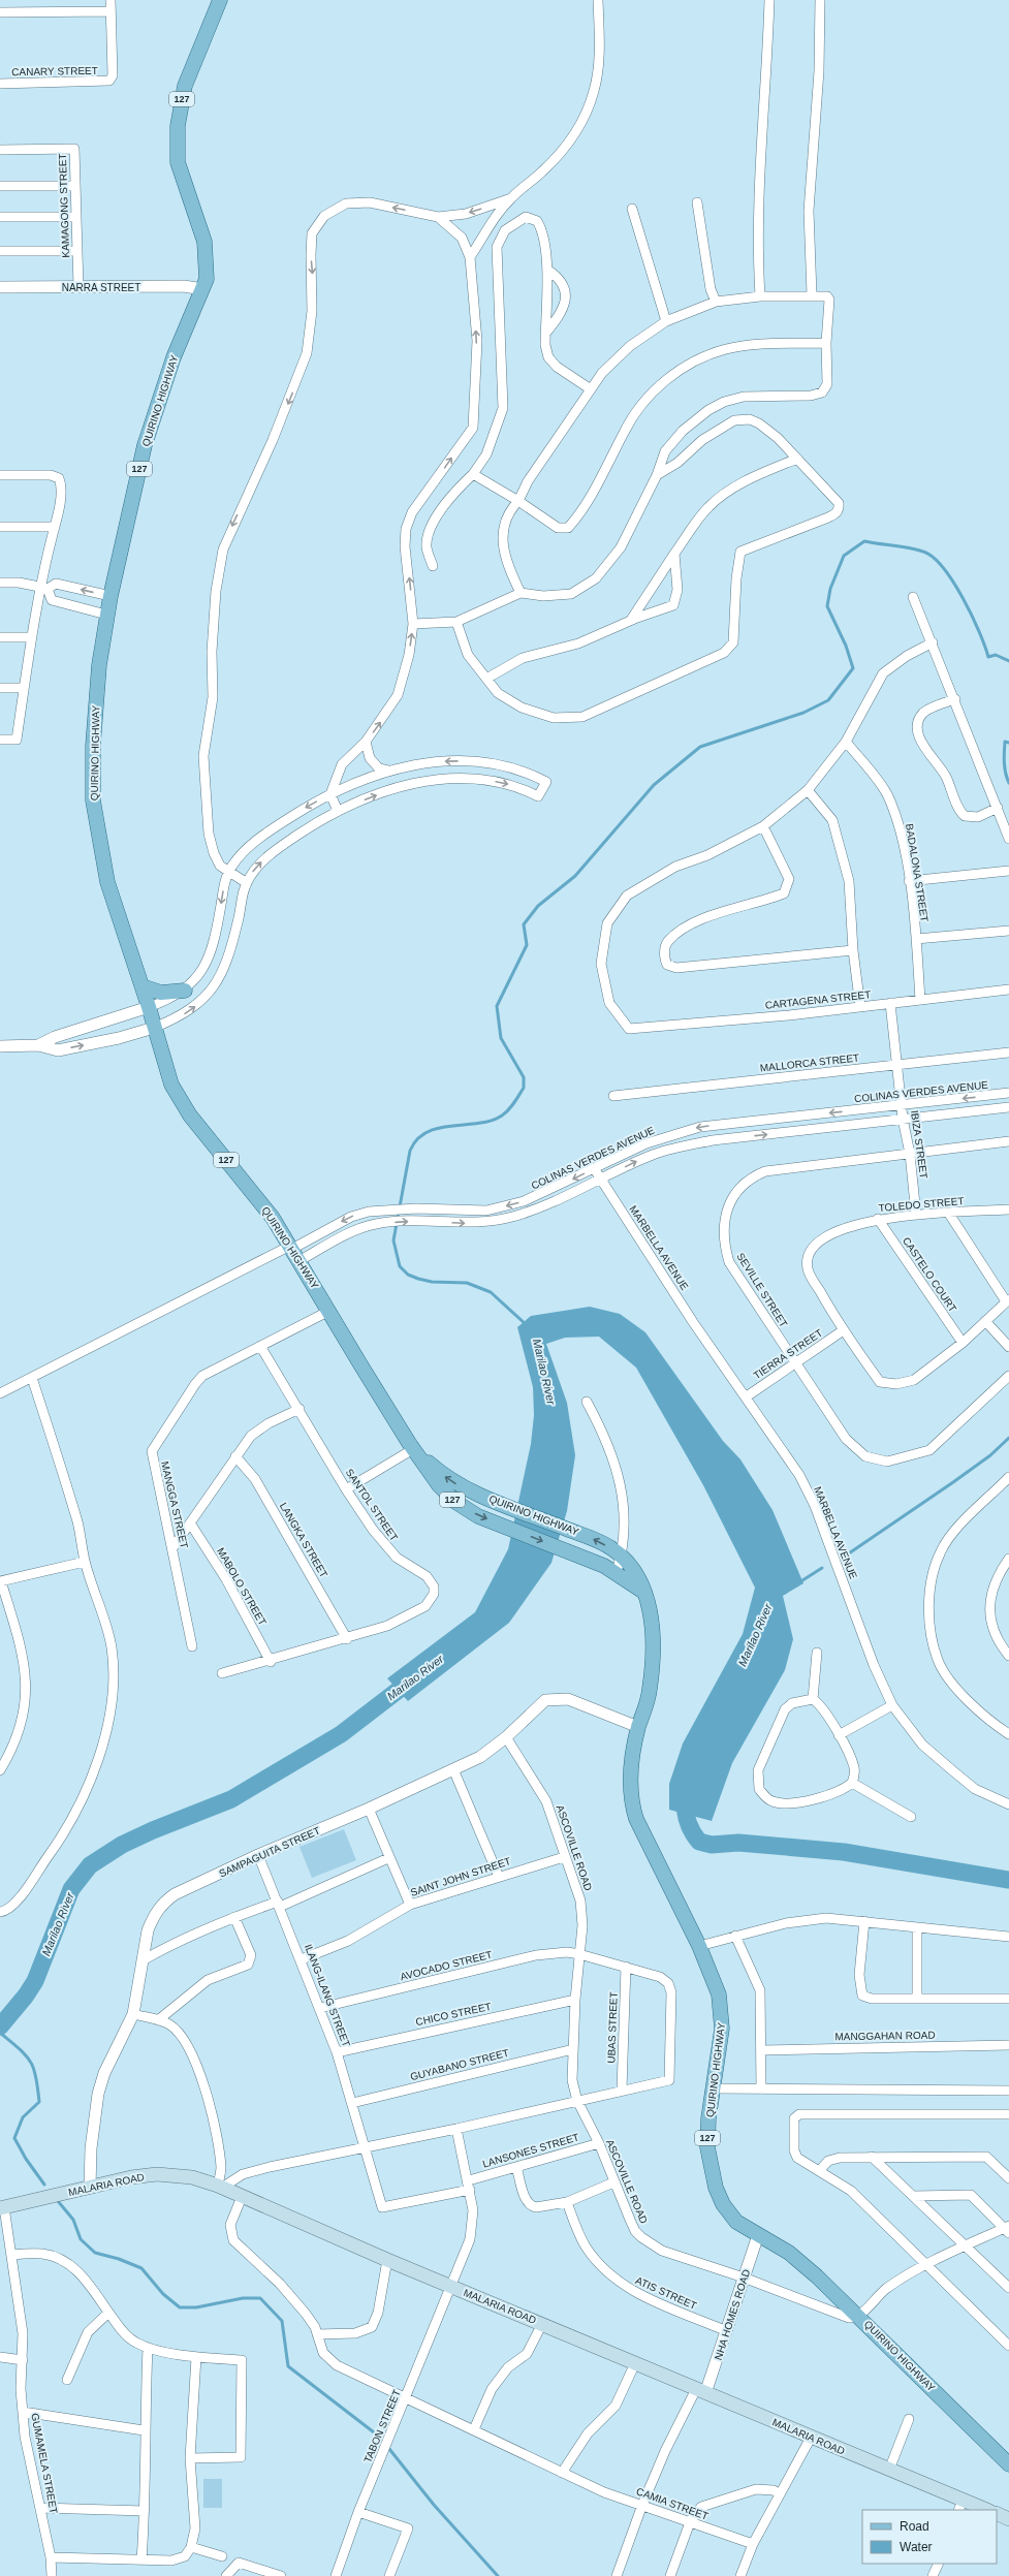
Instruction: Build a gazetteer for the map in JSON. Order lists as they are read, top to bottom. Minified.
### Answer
{"streets":{"main road":["127","QUIRINO HIGHWAY","MALARIA ROAD"],"street":["CANARY STREET","KAMAGONG STREET","NARRA STREET","BADALONA STREET","CARTAGENA STREET","MALLORCA STREET","COLINAS VERDES AVENUE","IBIZA STREET","TOLEDO STREET","MARBELLA AVENUE","CASTELO COURT","SEVILLE STREET","TIERRA STREET","MANGGA STREET","SANTOL STREET","LANGKA STREET","MABOLO STREET","ASCOVILLE ROAD","SAMPAGUITA STREET","SAINT JOHN STREET","AVOCADO STREET","ILANG-ILANG STREET","CHICO STREET","UBAS STREET","MANGGAHAN ROAD","GUYABANO STREET","LANSONES STREET","ATIS STREET","NHA HOMES ROAD","TABON STREET","GUMAMELA STREET","CAMIA STREET"]},"crossings":[["KAMAGONG STREET","NARRA STREET"],["NARRA STREET","QUIRINO HIGHWAY"],["QUIRINO HIGHWAY","COLINAS VERDES AVENUE"],["QUIRINO HIGHWAY","MANGGA STREET"],["QUIRINO HIGHWAY","ASCOVILLE ROAD"],["QUIRINO HIGHWAY","SAMPAGUITA STREET"],["QUIRINO HIGHWAY","NHA HOMES ROAD"],["BADALONA STREET","CARTAGENA STREET"],["CARTAGENA STREET","IBIZA STREET"],["MALLORCA STREET","IBIZA STREET"],["COLINAS VERDES AVENUE","IBIZA STREET"],["COLINAS VERDES AVENUE","MARBELLA AVENUE"],["IBIZA STREET","TOLEDO STREET"],["IBIZA STREET","SEVILLE STREET"],["TOLEDO STREET","CASTELO COURT"],["TOLEDO STREET","TIERRA STREET"],["MARBELLA AVENUE","TIERRA STREET"],["SEVILLE STREET","TIERRA STREET"],["MANGGA STREET","SANTOL STREET"],["SANTOL STREET","LANGKA STREET"],["SANTOL STREET","MABOLO STREET"],["ASCOVILLE ROAD","SAMPAGUITA STREET"],["ASCOVILLE ROAD","SAINT JOHN STREET"],["ASCOVILLE ROAD","AVOCADO STREET"],["ASCOVILLE ROAD","CHICO STREET"],["ASCOVILLE ROAD","GUYABANO STREET"],["ASCOVILLE ROAD","LANSONES STREET"],["ASCOVILLE ROAD","NHA HOMES ROAD"],["SAMPAGUITA STREET","ILANG-ILANG STREET"],["SAMPAGUITA STREET","MALARIA ROAD"],["SAINT JOHN STREET","ILANG-ILANG STREET"],["AVOCADO STREET","ILANG-ILANG STREET"],["ILANG-ILANG STREET","CHICO STREET"],["ILANG-ILANG STREET","GUYABANO STREET"],["ILANG-ILANG STREET","LANSONES STREET"],["LANSONES STREET","TABON STREET"],["MALARIA ROAD","NHA HOMES ROAD"],["MALARIA ROAD","TABON STREET"],["MALARIA ROAD","GUMAMELA STREET"],["ATIS STREET","NHA HOMES ROAD"],["TABON STREET","CAMIA STREET"]],"water":["Marilao River"],"legend":["Road","Water"]}
